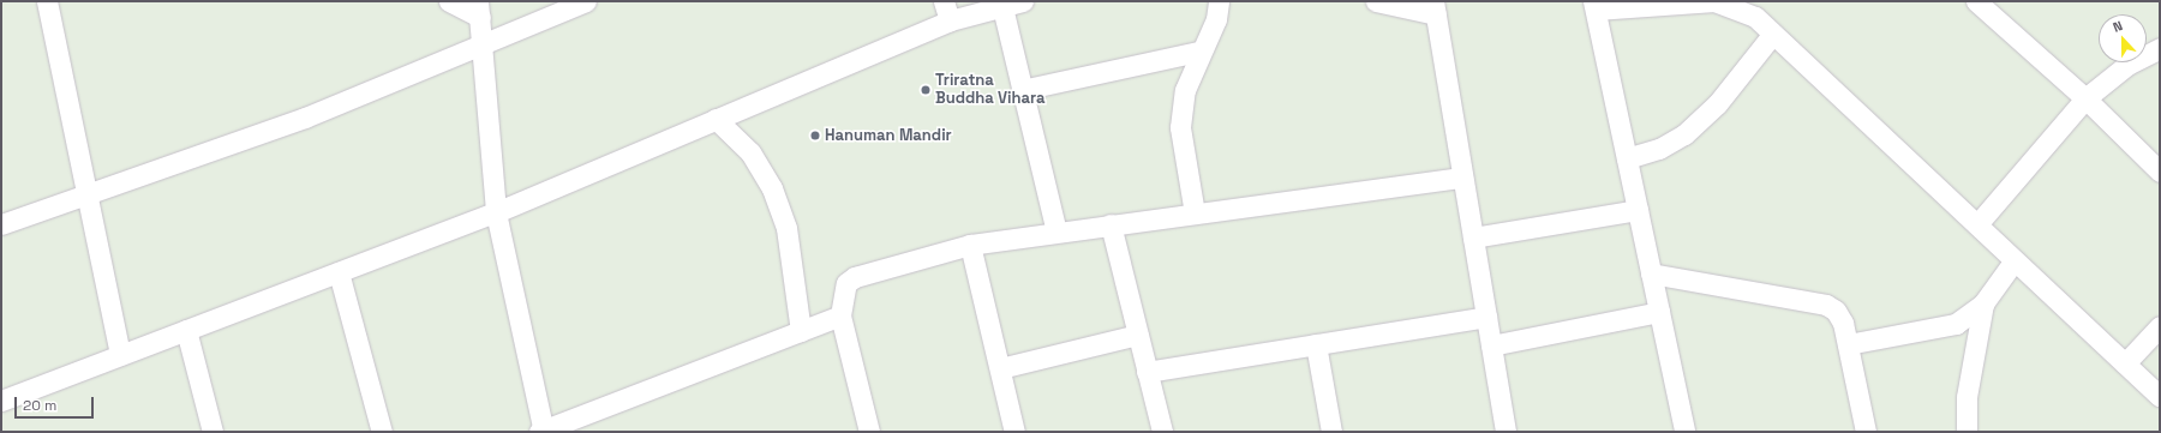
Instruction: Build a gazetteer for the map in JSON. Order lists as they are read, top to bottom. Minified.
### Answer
{"places":["Triratna Buddha Vihara","Hanuman Mandir"],"scale_bar":"20 m","north":"top"}
